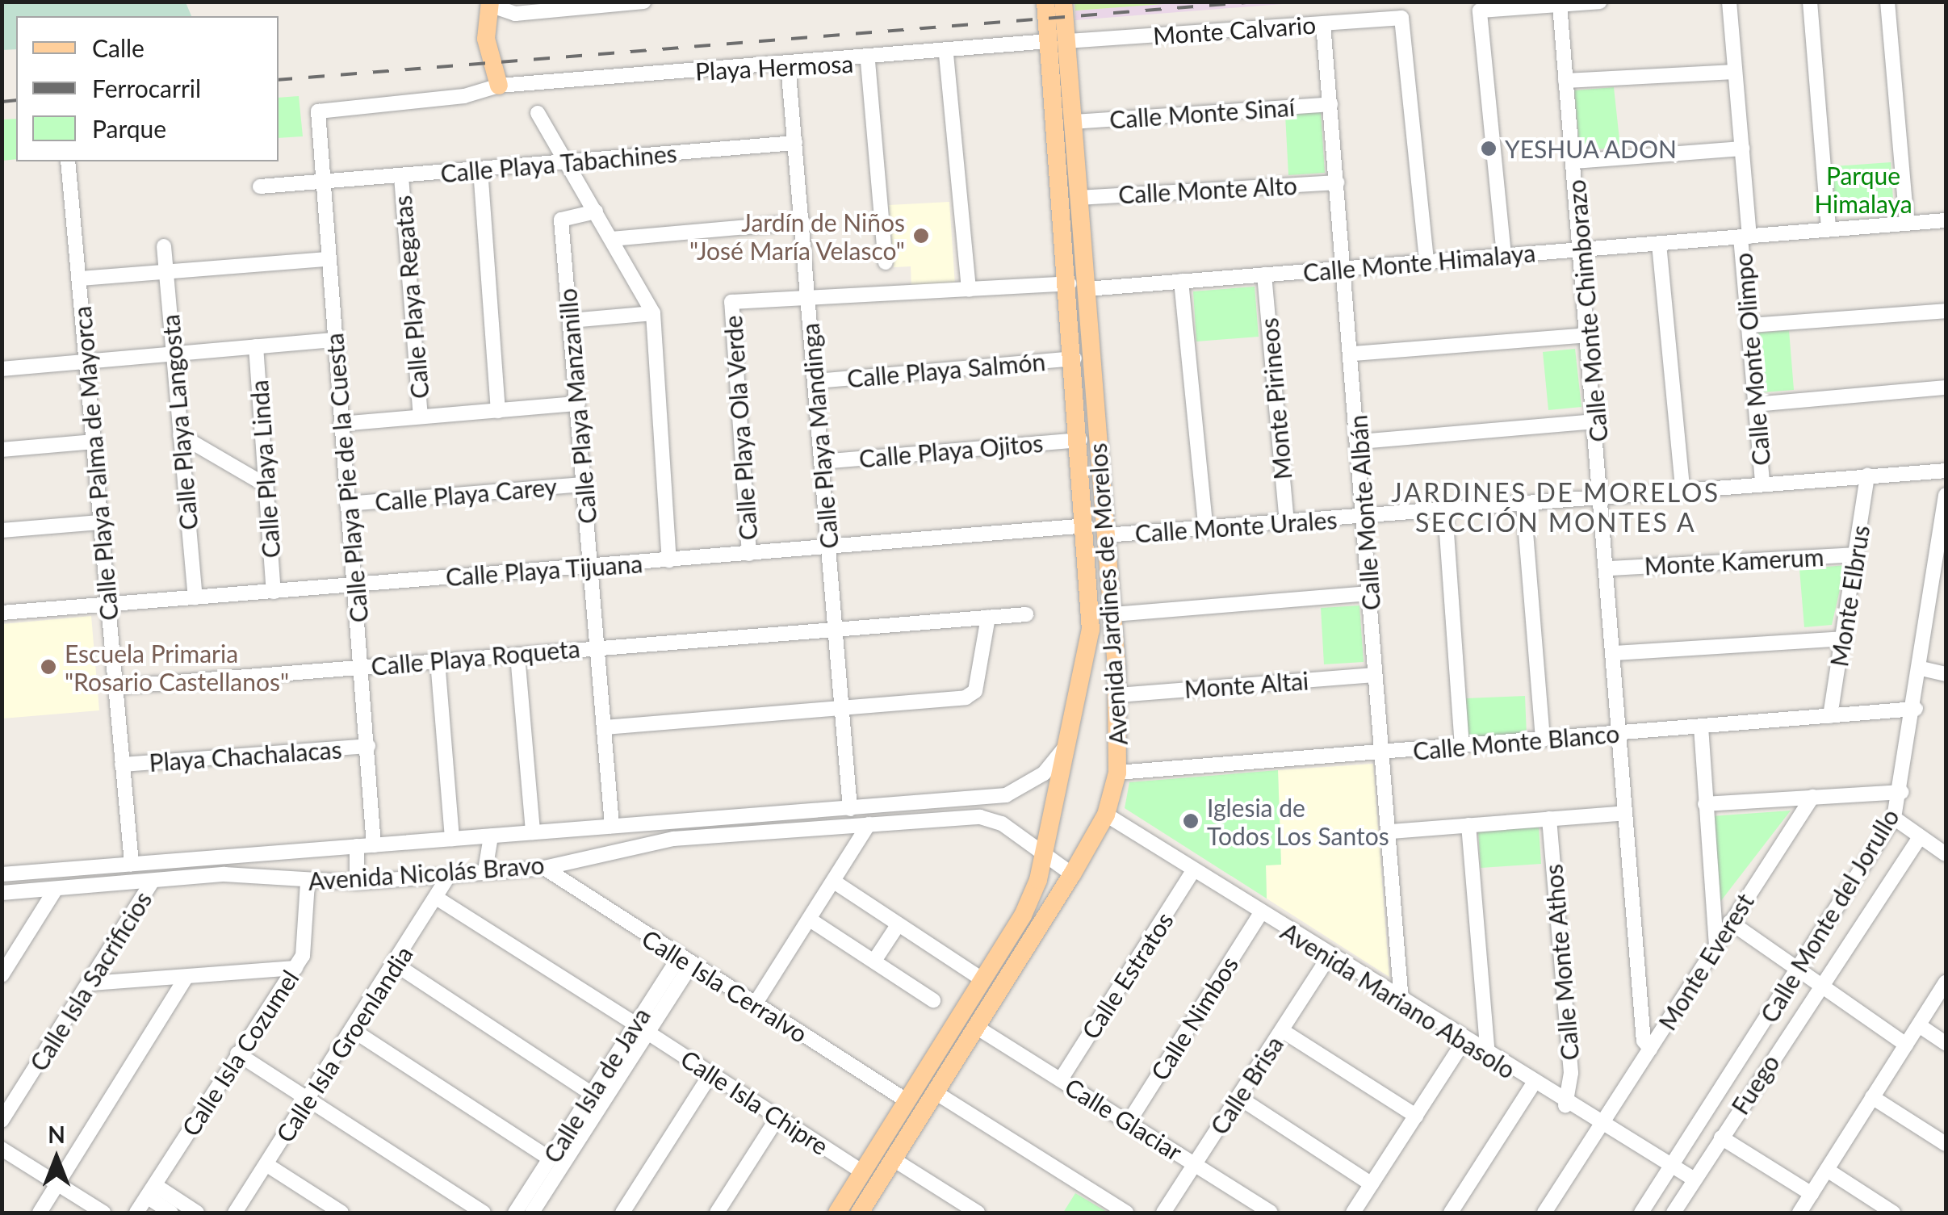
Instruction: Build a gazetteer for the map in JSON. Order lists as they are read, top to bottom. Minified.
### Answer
{"streets":{"main road":["Avenida Jardines de Morelos"],"street":["Monte Calvario","Playa Hermosa","Calle Monte Sinaí","Calle Playa Tabachines","Calle Monte Alto","Calle Monte Himalaya","Calle Playa Regatas","Calle Monte Chimborazo","Calle Monte Olimpo","Calle Playa Salmón","Monte Pirineos","Calle Playa Manzanillo","Calle Playa Langosta","Calle Playa Ola Verde","Calle Playa Mandinga","Calle Playa Ojitos","Calle Playa Palma de Mayorca","Calle Playa Linda","Calle Playa Pie de la Cuesta","Calle Playa Carey","Calle Monte Albán","Calle Monte Urales","Monte Kamerum","Calle Playa Tijuana","Monte Elbrus","Calle Playa Roqueta","Monte Altai","Calle Monte Blanco","Playa Chachalacas","Avenida Nicolás Bravo","Calle Monte del Jorullo","Monte Everest","Calle Monte Athos","Calle Estratos","Calle Isla Sacrificios","Calle Isla Cerralvo","Avenida Mariano Abasolo","Calle Nimbos","Calle Isla Groenlandia","Calle Isla Cozumel","Fuego","Calle Isla de Java","Calle Brisa","Calle Isla Chipre","Calle Glaciar"]},"crossings":[["Monte Calvario","Playa Hermosa"],["Monte Calvario","Calle Monte Himalaya"],["Monte Calvario","Calle Monte Albán"],["Monte Calvario","Avenida Jardines de Morelos"],["Playa Hermosa","Calle Playa Mandinga"],["Playa Hermosa","Calle Playa Pie de la Cuesta"],["Playa Hermosa","Avenida Jardines de Morelos"],["Calle Monte Sinaí","Calle Monte Albán"],["Calle Monte Sinaí","Avenida Jardines de Morelos"],["Calle Playa Tabachines","Calle Playa Regatas"],["Calle Playa Tabachines","Calle Playa Mandinga"],["Calle Playa Tabachines","Calle Playa Pie de la Cuesta"],["Calle Monte Alto","Calle Monte Albán"],["Calle Monte Alto","Avenida Jardines de Morelos"],["Calle Monte Himalaya","Calle Monte Chimborazo"],["Calle Monte Himalaya","Calle Monte Olimpo"],["Calle Monte Himalaya","Monte Pirineos"],["Calle Monte Himalaya","Calle Playa Ola Verde"],["Calle Monte Himalaya","Calle Playa Mandinga"],["Calle Monte Himalaya","Calle Monte Albán"],["Calle Monte Himalaya","Avenida Jardines de Morelos"],["Calle Monte Chimborazo","Calle Monte Urales"],["Calle Monte Chimborazo","Monte Kamerum"],["Calle Monte Chimborazo","Calle Monte Blanco"],["Calle Monte Chimborazo","Monte Everest"],["Calle Monte Olimpo","Calle Monte Urales"],["Calle Playa Salmón","Calle Playa Mandinga"],["Calle Playa Salmón","Avenida Jardines de Morelos"],["Monte Pirineos","Calle Monte Urales"],["Calle Playa Manzanillo","Calle Playa Carey"],["Calle Playa Manzanillo","Calle Playa Tijuana"],["Calle Playa Manzanillo","Calle Playa Roqueta"],["Calle Playa Manzanillo","Avenida Nicolás Bravo"],["Calle Playa Langosta","Calle Playa Tijuana"],["Calle Playa Ola Verde","Calle Playa Tijuana"],["Calle Playa Mandinga","Calle Playa Ojitos"],["Calle Playa Mandinga","Calle Playa Tijuana"],["Calle Playa Mandinga","Calle Playa Roqueta"],["Calle Playa Mandinga","Avenida Nicolás Bravo"],["Calle Playa Ojitos","Avenida Jardines de Morelos"],["Calle Playa Palma de Mayorca","Calle Playa Tijuana"],["Calle Playa Palma de Mayorca","Calle Playa Roqueta"],["Calle Playa Palma de Mayorca","Playa Chachalacas"],["Calle Playa Palma de Mayorca","Avenida Nicolás Bravo"],["Calle Playa Linda","Calle Playa Tijuana"],["Calle Playa Pie de la Cuesta","Calle Playa Carey"],["Calle Playa Pie de la Cuesta","Calle Playa Tijuana"],["Calle Playa Pie de la Cuesta","Calle Playa Roqueta"],["Calle Playa Pie de la Cuesta","Playa Chachalacas"],["Calle Playa Pie de la Cuesta","Avenida Nicolás Bravo"],["Calle Monte Albán","Calle Monte Urales"],["Calle Monte Albán","Monte Altai"],["Calle Monte Albán","Calle Monte Blanco"],["Calle Monte Albán","Avenida Mariano Abasolo"],["Calle Monte Urales","Avenida Jardines de Morelos"],["Calle Monte Urales","Monte Elbrus"],["Monte Kamerum","Monte Elbrus"],["Calle Playa Tijuana","Avenida Jardines de Morelos"],["Avenida Jardines de Morelos","Monte Altai"],["Avenida Jardines de Morelos","Calle Monte Blanco"],["Avenida Jardines de Morelos","Avenida Nicolás Bravo"],["Avenida Jardines de Morelos","Calle Isla Cerralvo"],["Avenida Jardines de Morelos","Avenida Mariano Abasolo"],["Avenida Jardines de Morelos","Calle Isla Chipre"],["Avenida Jardines de Morelos","Calle Glaciar"],["Monte Elbrus","Calle Monte Blanco"],["Calle Monte Blanco","Calle Monte del Jorullo"],["Avenida Nicolás Bravo","Calle Isla Sacrificios"],["Avenida Nicolás Bravo","Calle Isla Cerralvo"],["Avenida Nicolás Bravo","Calle Isla Groenlandia"],["Avenida Nicolás Bravo","Calle Isla Cozumel"],["Calle Monte del Jorullo","Avenida Mariano Abasolo"],["Monte Everest","Avenida Mariano Abasolo"],["Calle Monte Athos","Avenida Mariano Abasolo"],["Calle Estratos","Avenida Mariano Abasolo"],["Calle Estratos","Calle Glaciar"],["Calle Isla Cerralvo","Calle Isla de Java"],["Avenida Mariano Abasolo","Calle Nimbos"],["Avenida Mariano Abasolo","Fuego"],["Avenida Mariano Abasolo","Calle Brisa"],["Calle Nimbos","Calle Glaciar"],["Calle Isla Groenlandia","Calle Isla Chipre"],["Calle Isla de Java","Calle Isla Chipre"],["Calle Brisa","Calle Glaciar"]],"districts":["JARDINES DE MORELOS SECCIÓN MONTES A"],"parks":["Parque Himalaya"],"places":["YESHUA ADON","Jardín de Niños \"José María Velasco\"","Escuela Primaria \"Rosario Castellanos\"","Iglesia de Todos Los Santos"],"legend":["Calle","Ferrocarril","Parque"],"north":"top"}
